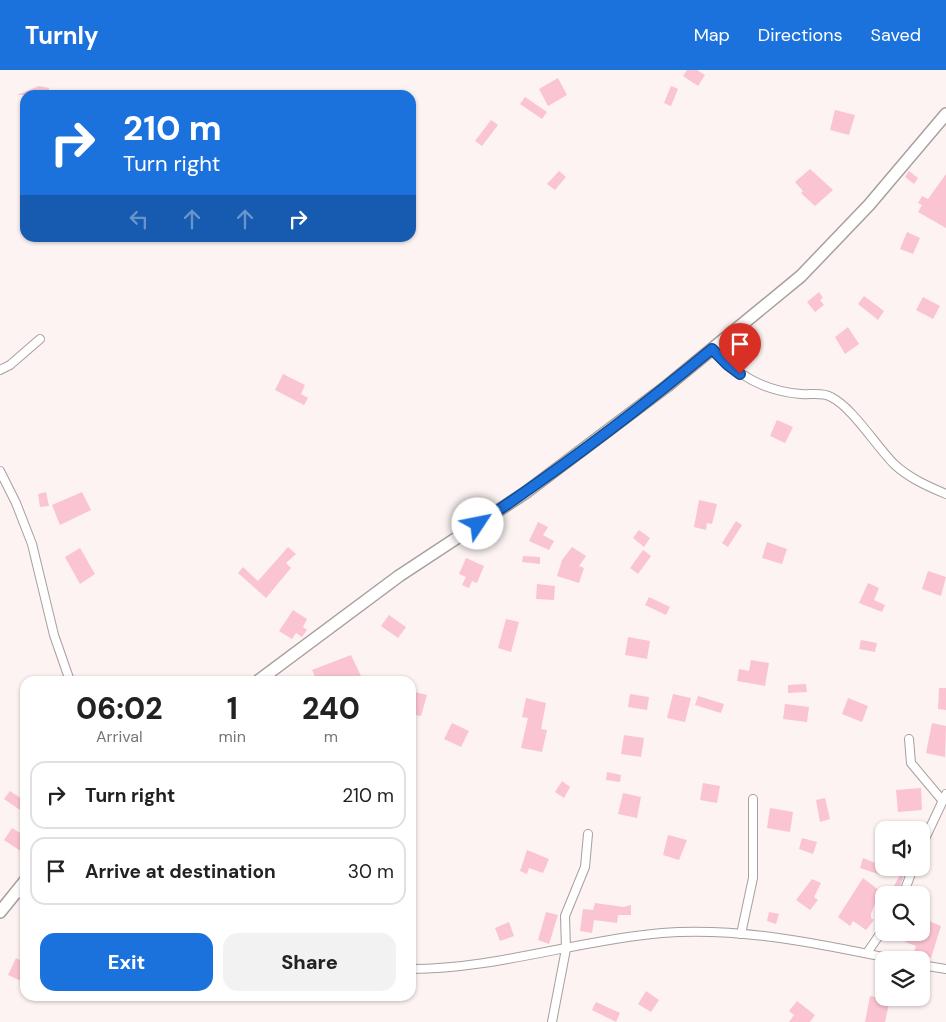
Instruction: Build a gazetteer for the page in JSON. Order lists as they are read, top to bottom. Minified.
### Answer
{"page":{"header":"Turnly","nav":["Map","Directions","Saved"],"turn":["210 m","Turn right"],"eta":["06:02","Arrival","1","min","240","m"],"list":[{"name":"Turn right","value":"210 m"},{"name":"Arrive at destination","value":"30 m"}],"buttons":["Exit","Share"]}}
